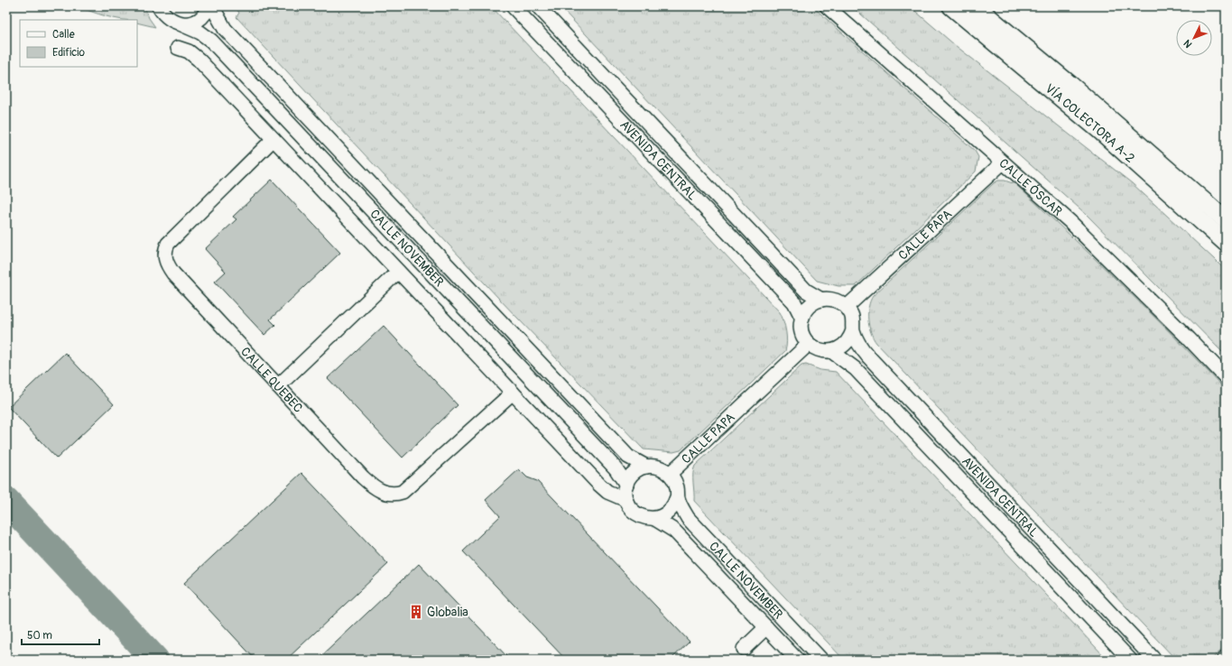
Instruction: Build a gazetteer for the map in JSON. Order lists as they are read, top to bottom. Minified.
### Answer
{"streets":{"main road":["VÍA COLECTORA A-2"],"street":["AVENIDA CENTRAL","CALLE ÓSCAR","CALLE PAPA","CALLE NOVEMBER","CALLE QUEBEC"]},"crossings":[["AVENIDA CENTRAL","CALLE PAPA"],["CALLE ÓSCAR","CALLE PAPA"],["CALLE PAPA","CALLE NOVEMBER"],["CALLE NOVEMBER","CALLE QUEBEC"]],"places":{"building":["Globalia"]},"legend":["Calle","Edificio"],"scale_bar":"50 m","north":"bottom left"}
